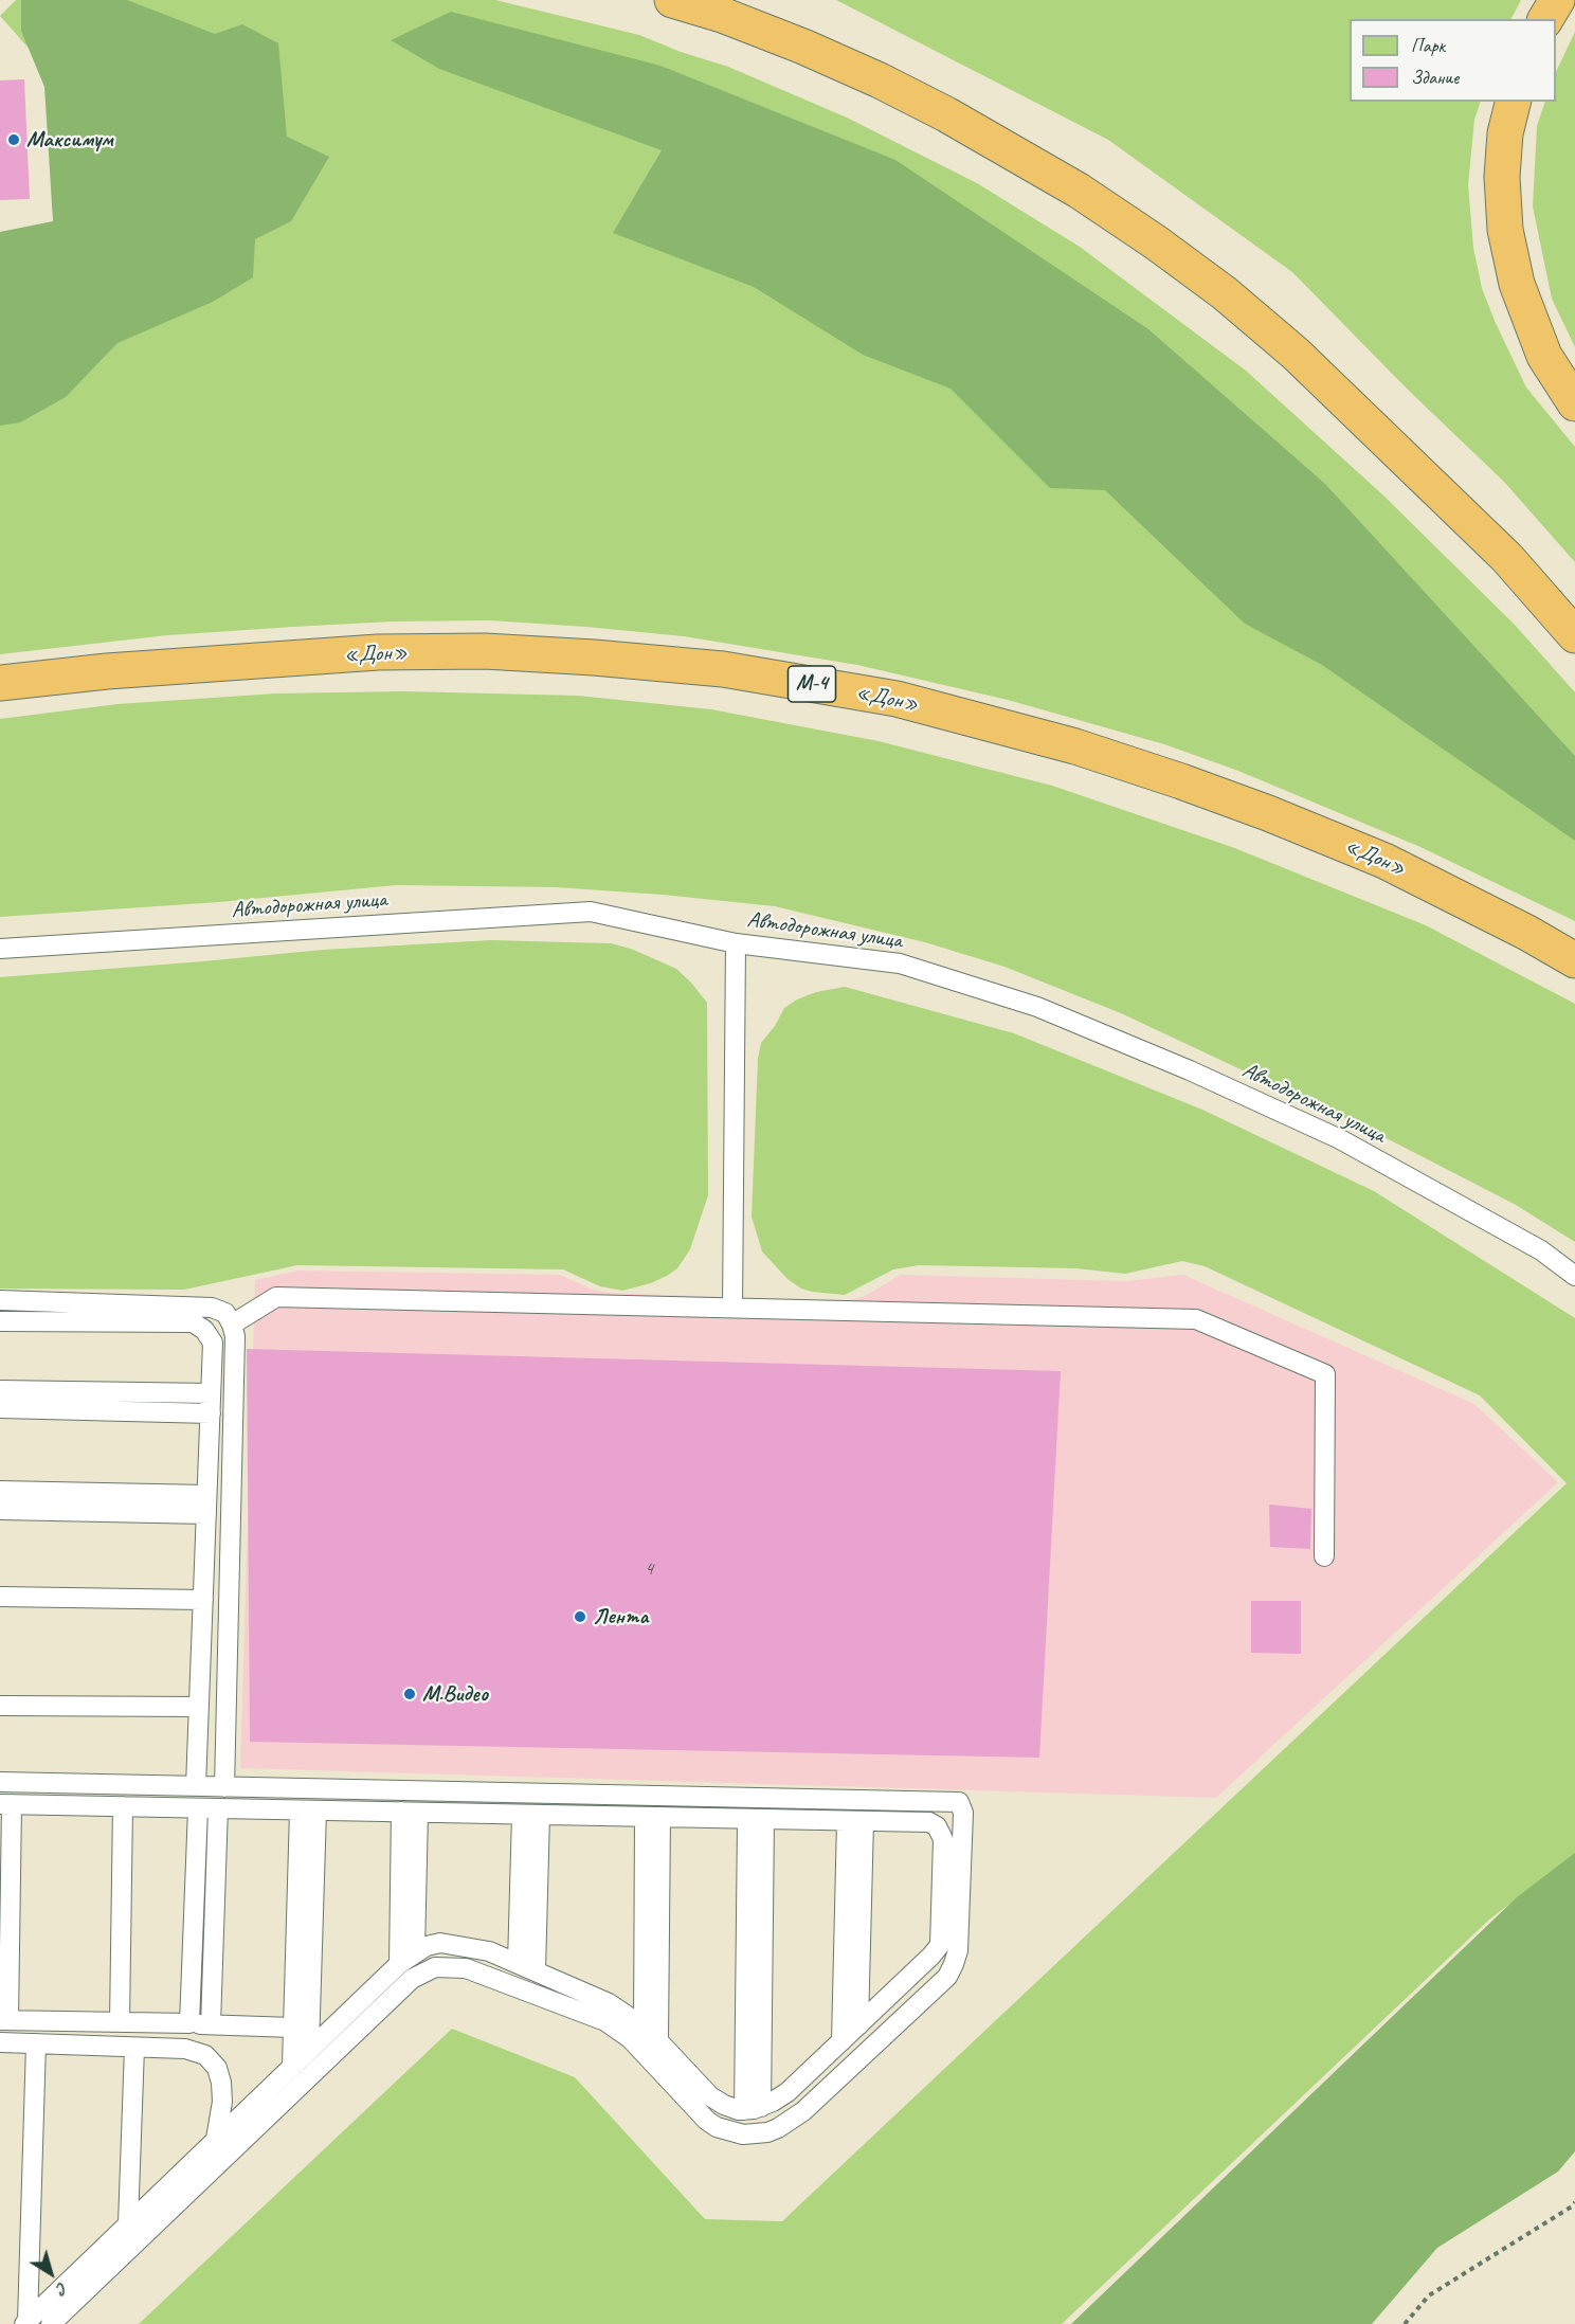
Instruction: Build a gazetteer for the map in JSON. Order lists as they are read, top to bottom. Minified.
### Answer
{"streets":{"highway":["«Дон»","М-4"],"lane":["Автодорожная улица"]},"places":["Максимум","Лента","М.Видео"],"house_numbers":["4"],"legend":["Парк","Здание"],"north":"bottom right"}
